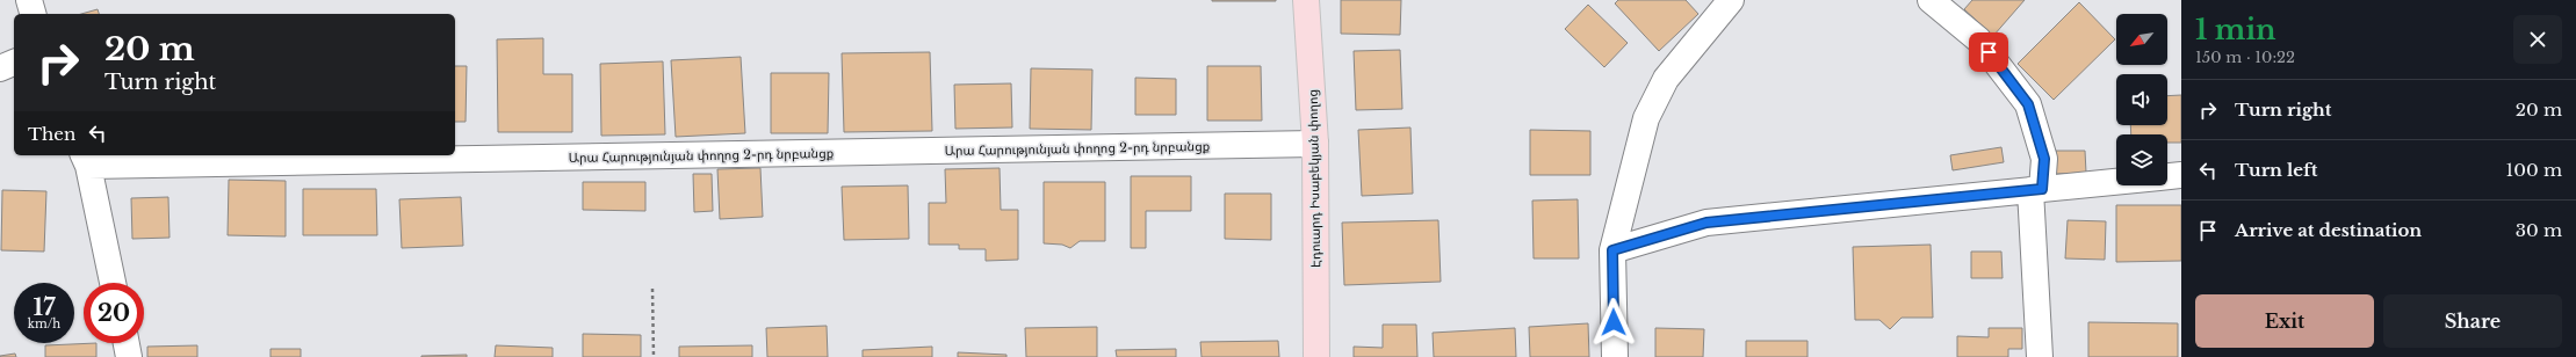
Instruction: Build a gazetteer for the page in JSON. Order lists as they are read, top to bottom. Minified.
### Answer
{"streets":{"main road":["Էդուարդ Իսաբեկյան փողոց"],"street":["Արա Հարությունյան փողոց 2-րդ նրբանցք"]},"crossings":[["Արա Հարությունյան փողոց 2-րդ նրբանցք","Էդուարդ Իսաբեկյան փողոց"]],"north":"bottom left","page":{"heading":["1 min","150 m · 10:22"],"turn":["20 m","Turn right"],"list":[{"name":"Turn right","value":"20 m"},{"name":"Turn left","value":"100 m"},{"name":"Arrive at destination","value":"30 m"}],"then":"Then","speed":"17 km/h","limit":"20","buttons":["Exit","Share"]}}
